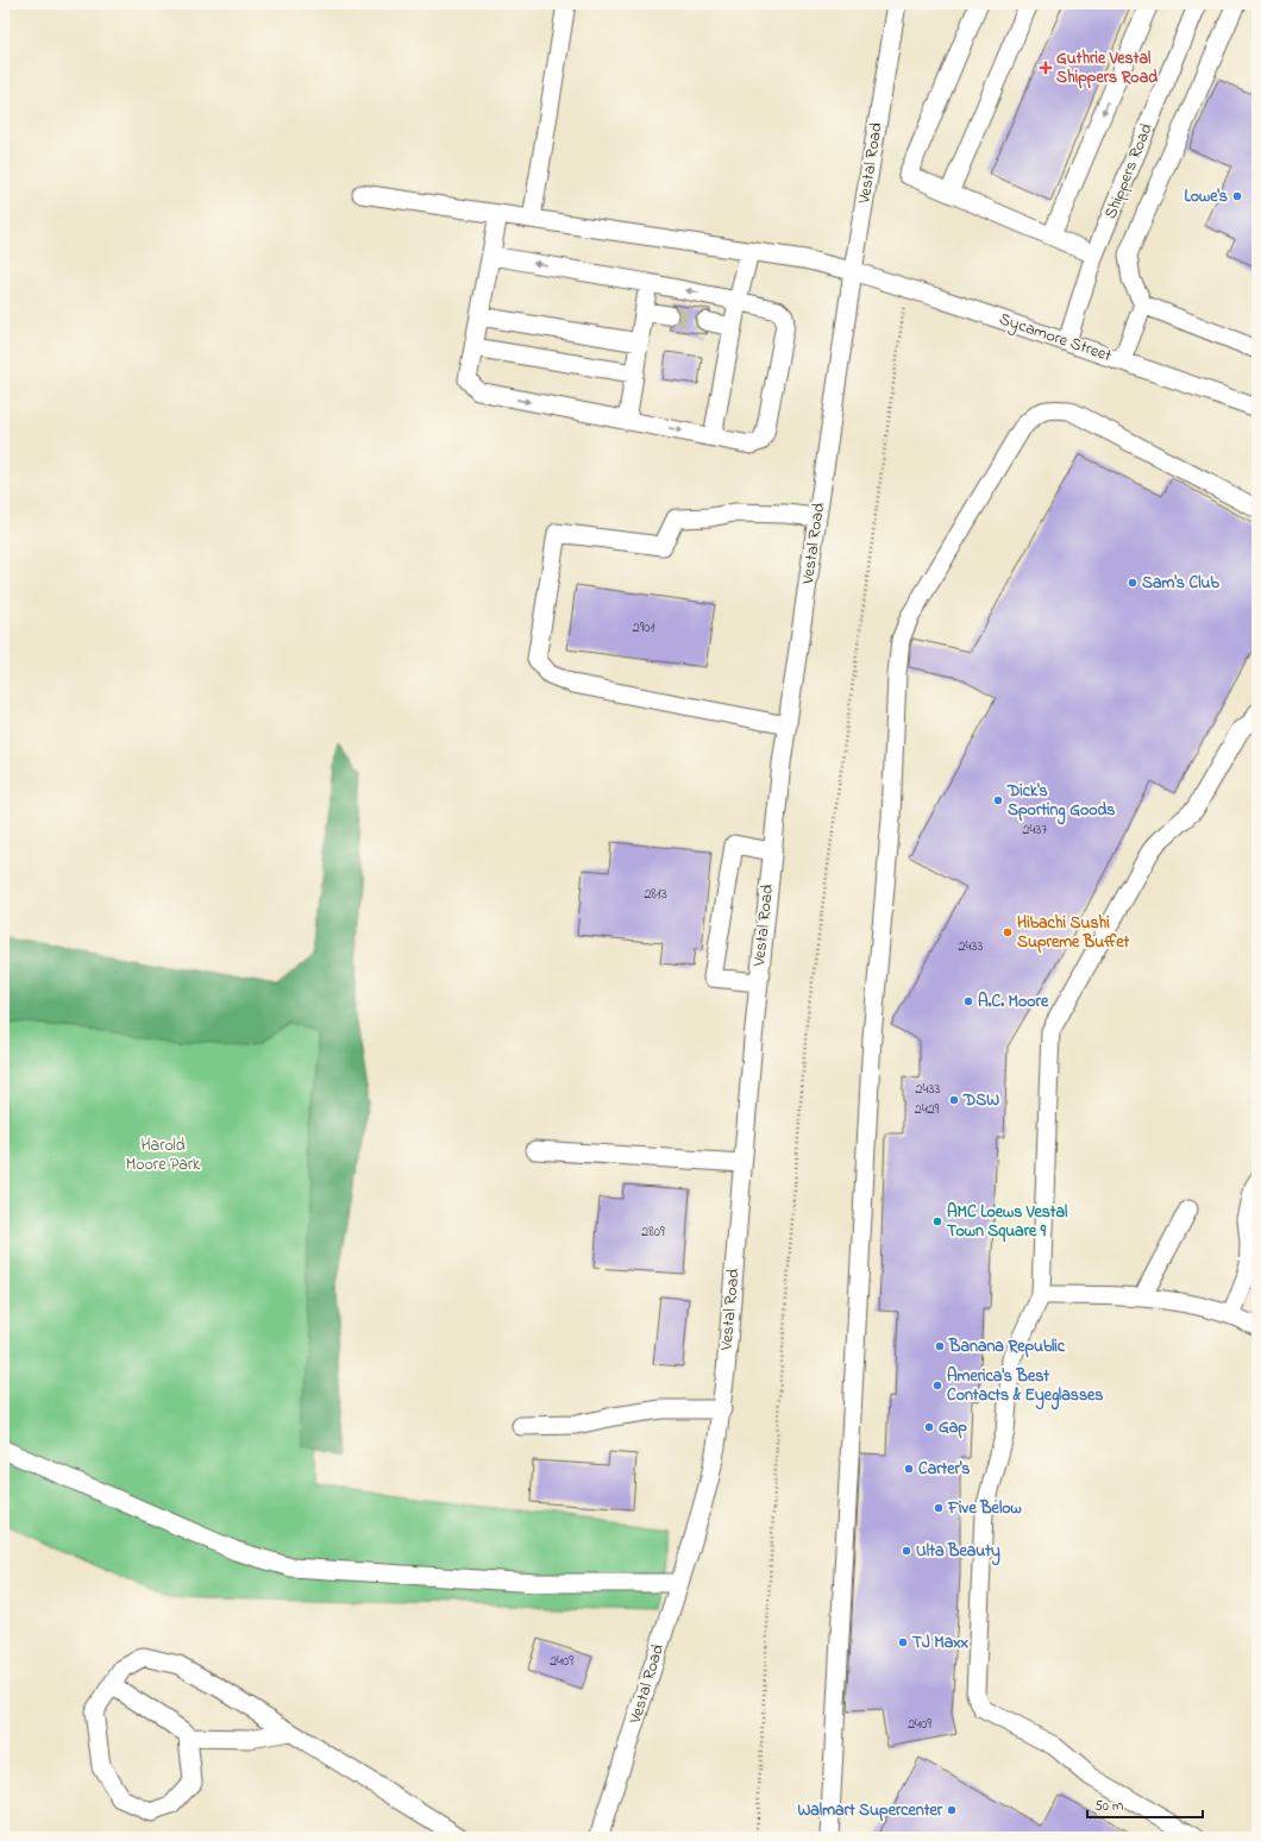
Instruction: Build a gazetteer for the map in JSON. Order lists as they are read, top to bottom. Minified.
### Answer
{"streets":{"street":["Vestal Road","Shippers Road","Sycamore Street"]},"crossings":[["Vestal Road","Sycamore Street"],["Shippers Road","Sycamore Street"]],"parks":["Harold Moore Park"],"places":{"health":["Guthrie Vestal Shippers Road"],"other":["Lowe's","Sam's Club","Dick's Sporting Goods","Hibachi Sushi Supreme Buffet","A.C. Moore","DSW","AMC Loews Vestal Town Square 9","Banana Republic","America's Best Contacts & Eyeglasses","Gap","Carter's","Five Below","Ulta Beauty","TJ Maxx","Walmart Supercenter"]},"house_numbers":["2901","2437","2813","2433","2433","2429","2809","2409","2409"],"scale_bar":"50 m"}
